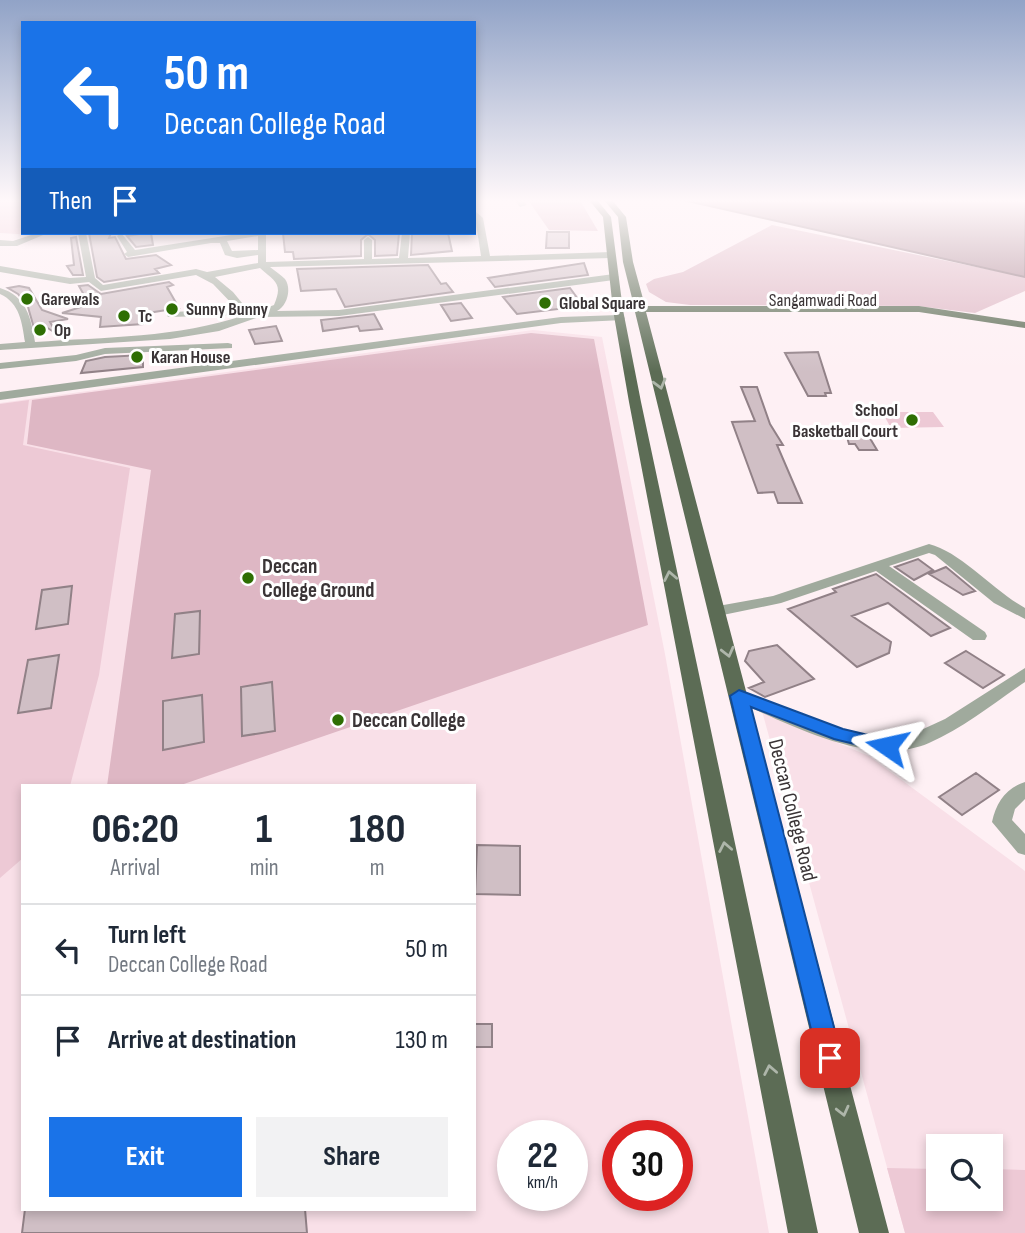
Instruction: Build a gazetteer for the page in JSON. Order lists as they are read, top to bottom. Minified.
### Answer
{"streets":{"main road":["Sangamwadi Road","Deccan College Road"]},"crossings":[["Sangamwadi Road","Deccan College Road"]],"places":["Garewals","Global Square","Sunny Bunny","Tc","Op","Karan House","School Basketball Court","Deccan College Ground","Deccan College"],"page":{"turn":["50 m","Deccan College Road"],"then":"Then","eta":["06:20","Arrival","1","min","180","m"],"list":[{"name":"Turn left","note":"Deccan College Road","value":"50 m"},{"name":"Arrive at destination","value":"130 m"}],"buttons":["Exit","Share"],"speed":"22 km/h","limit":"30"}}
